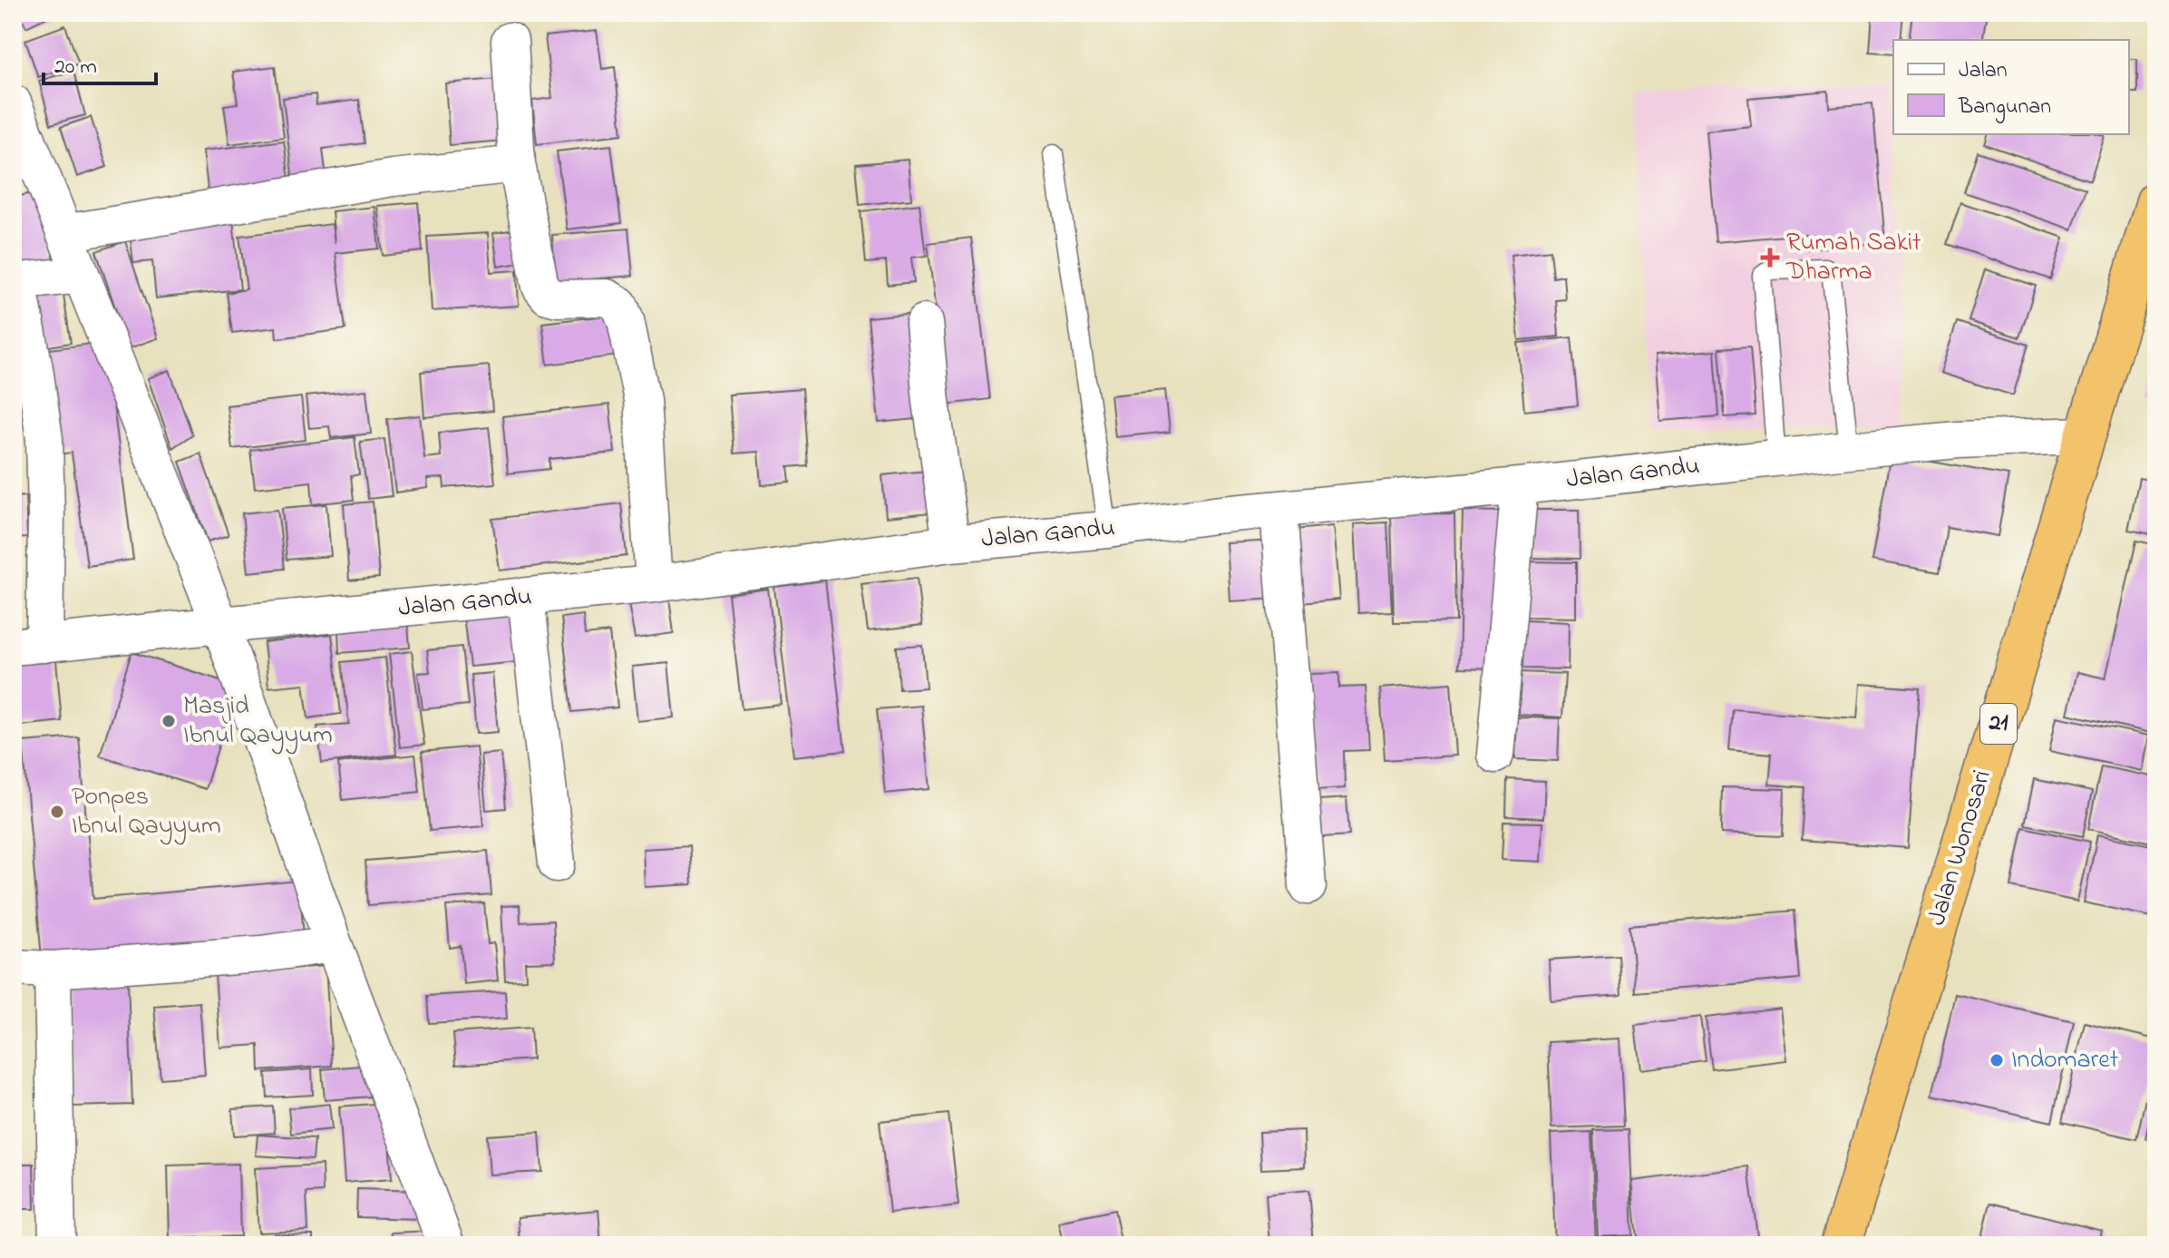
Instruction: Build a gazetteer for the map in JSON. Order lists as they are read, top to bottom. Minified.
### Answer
{"streets":{"highway":["21","Jalan Wonosari"],"street":["Jalan Gandu"]},"crossings":[["Jalan Gandu","Jalan Wonosari"]],"places":{"health":["Rumah Sakit Dharma"],"other":["Masjid Ibnul Qayyum","Ponpes Ibnul Qayyum","Indomaret"]},"legend":["Jalan","Bangunan"],"scale_bar":"20 m"}
